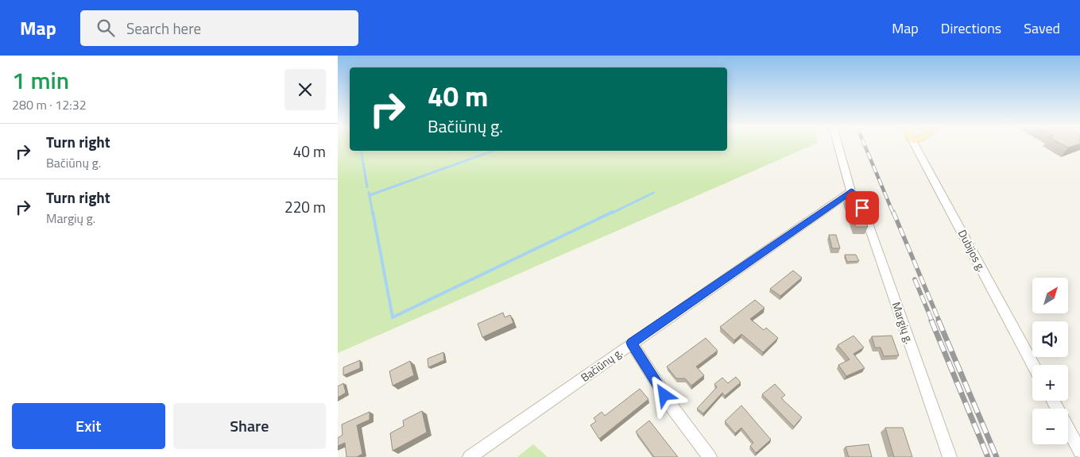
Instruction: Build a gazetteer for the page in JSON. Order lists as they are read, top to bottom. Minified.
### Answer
{"streets":{"street":["Dubijos g.","Margių g.","Bačiūnų g."]},"crossings":[["Margių g.","Bačiūnų g."]],"north":"top right","page":{"header":"Map","search":"Search here","nav":["Map","Directions","Saved"],"heading":["1 min","280 m · 12:32"],"turn":["40 m","Bačiūnų g."],"list":[{"name":"Turn right","note":"Bačiūnų g.","value":"40 m"},{"name":"Turn right","note":"Margių g.","value":"220 m"}],"map_buttons":["+","−"],"buttons":["Exit","Share"]}}
